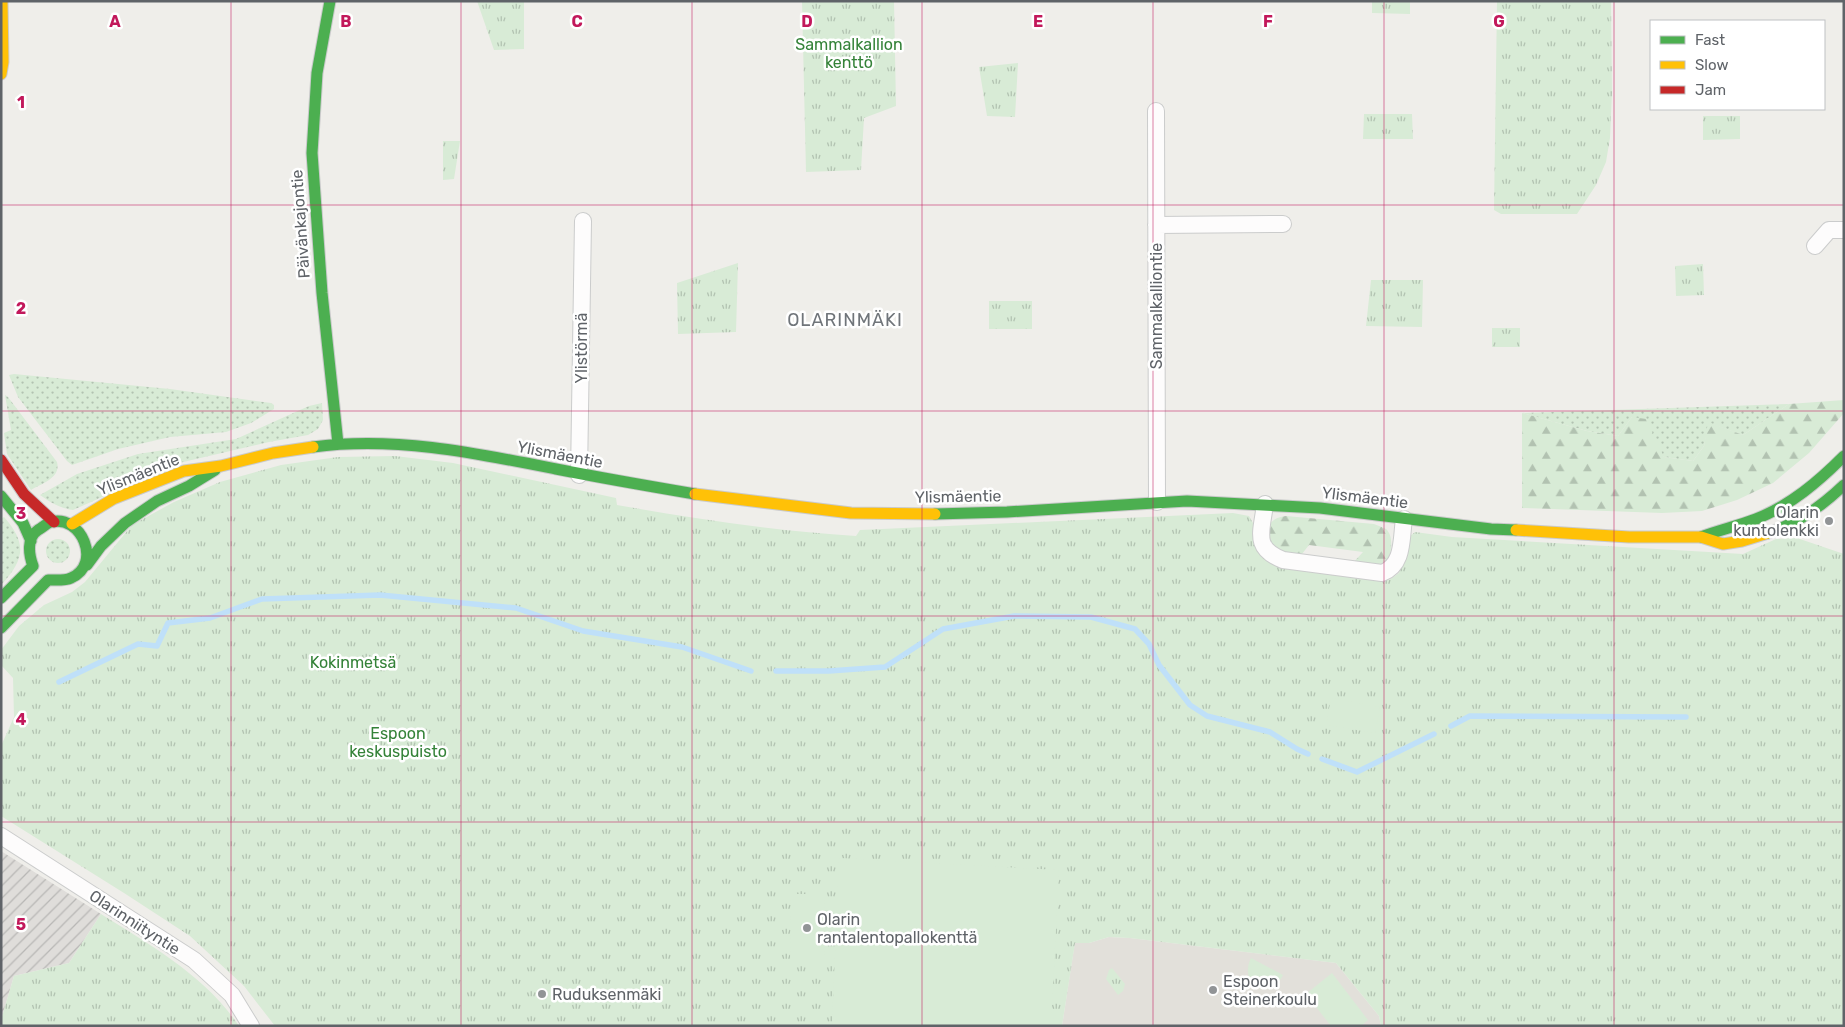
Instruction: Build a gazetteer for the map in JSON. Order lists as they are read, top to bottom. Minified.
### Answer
{"streets":{"main road":["Päivänkajontie","Ylismäentie"],"street":["Sammalkalliontie","Ylistörmä","Olarinniityntie"]},"crossings":[["Päivänkajontie","Ylismäentie"],["Sammalkalliontie","Ylismäentie"],["Ylistörmä","Ylismäentie"]],"districts":["OLARINMÄKI"],"parks":["Sammalkallion kenttö","Kokinmetsä","Espoon keskuspuisto"],"places":["Olarin kuntolenkki","Olarin rantalentopallokenttä","Espoon Steinerkoulu","Ruduksenmäki"],"legend":["Fast","Slow","Jam"],"grid":{"columns":["A","B","C","D","E","F","G"],"rows":["1","2","3","4","5"]}}
